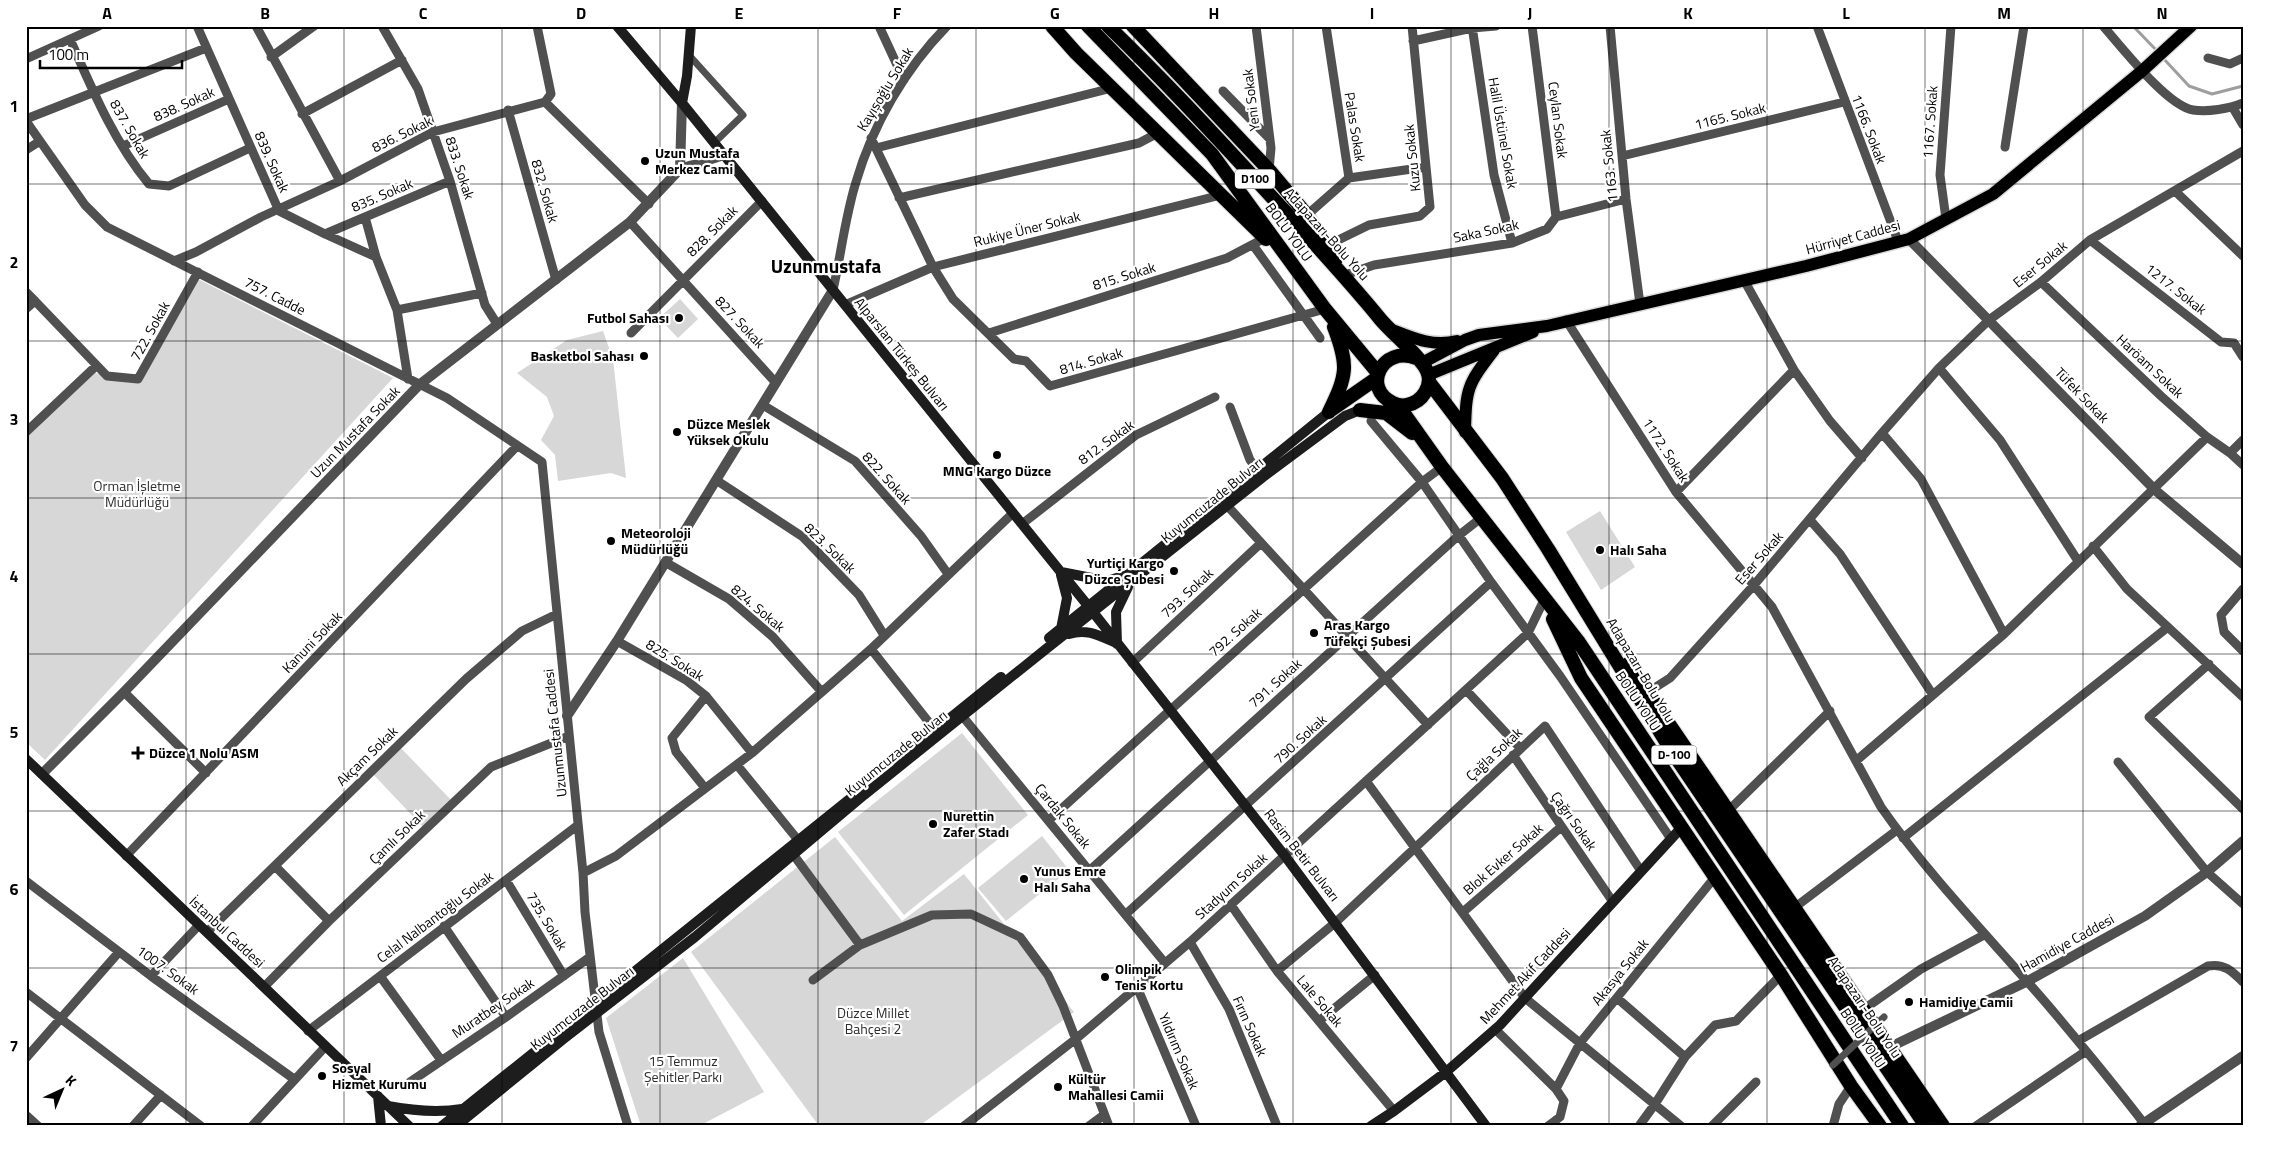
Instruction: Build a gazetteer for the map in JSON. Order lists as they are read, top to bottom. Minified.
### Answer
{"streets":{"highway":["D100","BOLU YOLU","Adapazarı-Bolu Yolu","D-100"],"main road":["Hürriyet Caddesi","Alparslan Türkeş Bulvarı","Kuyumcuzade Bulvarı","Rasim Betir Bulvarı","İstanbul Caddesi","Mehmet Akif Caddesi"],"street":["Kayışoğlu Sokak","Yeni Sokak","838. Sokak","1165. Sokak","Ceylan Sokak","1167. Sokak","Palas Sokak","837. Sokak","1166. Sokak","Halil Üstünel Sokak","836. Sokak","Kuzu Sokak","839. Sokak","1163. Sokak","833. Sokak","832. Sokak","835. Sokak","Rukiye Üner Sokak","828. Sokak","Saka Sokak","Eser Sokak","815. Sokak","1217. Sokak","757. Cadde","827. Sokak","722. Sokak","814. Sokak","Haröam Sokak","Tüfek Sokak","Uzun Mustafa Sokak","812. Sokak","1172. Sokak","822. Sokak","823. Sokak","793. Sokak","824. Sokak","792. Sokak","Kanuni Sokak","825. Sokak","791. Sokak","Uzunmustafa Caddesi","790. Sokak","Çağla Sokak","Akçam Sokak","Çardak Sokak","Çağrı Sokak","Çamlı Sokak","Blok Evker Sokak","Stadyum Sokak","Celal Nalbantoğlu Sokak","735. Sokak","Hamidiye Caddesi","1007. Sokak","Akasya Sokak","Lale Sokak","Muratbey Sokak","Fırın Sokak","Yıldırım Sokak"]},"crossings":[["Kayışoğlu Sokak","Alparslan Türkeş Bulvarı"],["Kayışoğlu Sokak","814. Sokak"],["838. Sokak","837. Sokak"],["838. Sokak","839. Sokak"],["1165. Sokak","1166. Sokak"],["1165. Sokak","1163. Sokak"],["Ceylan Sokak","Saka Sokak"],["1167. Sokak","Hürriyet Caddesi"],["837. Sokak","839. Sokak"],["1166. Sokak","Hürriyet Caddesi"],["1166. Sokak","Tüfek Sokak"],["Halil Üstünel Sokak","Saka Sokak"],["836. Sokak","839. Sokak"],["836. Sokak","833. Sokak"],["836. Sokak","832. Sokak"],["836. Sokak","757. Cadde"],["839. Sokak","835. Sokak"],["1163. Sokak","Saka Sokak"],["1163. Sokak","Hürriyet Caddesi"],["833. Sokak","835. Sokak"],["833. Sokak","Uzun Mustafa Sokak"],["D100","BOLU YOLU"],["D100","Adapazarı-Bolu Yolu"],["D100","Hürriyet Caddesi"],["832. Sokak","Uzun Mustafa Sokak"],["Rukiye Üner Sokak","Alparslan Türkeş Bulvarı"],["Rukiye Üner Sokak","814. Sokak"],["828. Sokak","827. Sokak"],["828. Sokak","Alparslan Türkeş Bulvarı"],["Saka Sokak","Adapazarı-Bolu Yolu"],["BOLU YOLU","Adapazarı-Bolu Yolu"],["BOLU YOLU","Hürriyet Caddesi"],["BOLU YOLU","814. Sokak"],["BOLU YOLU","792. Sokak"],["BOLU YOLU","791. Sokak"],["Adapazarı-Bolu Yolu","Hürriyet Caddesi"],["Hürriyet Caddesi","Tüfek Sokak"],["Hürriyet Caddesi","1172. Sokak"],["Eser Sokak","1217. Sokak"],["Eser Sokak","Haröam Sokak"],["Eser Sokak","Tüfek Sokak"],["Eser Sokak","1172. Sokak"],["815. Sokak","814. Sokak"],["757. Cadde","722. Sokak"],["757. Cadde","Uzun Mustafa Sokak"],["757. Cadde","Kanuni Sokak"],["757. Cadde","Uzunmustafa Caddesi"],["827. Sokak","Uzun Mustafa Sokak"],["Alparslan Türkeş Bulvarı","812. Sokak"],["Alparslan Türkeş Bulvarı","Kuyumcuzade Bulvarı"],["Alparslan Türkeş Bulvarı","Rasim Betir Bulvarı"],["Uzun Mustafa Sokak","İstanbul Caddesi"],["1172. Sokak","Hamidiye Caddesi"],["Kuyumcuzade Bulvarı","Uzunmustafa Caddesi"],["Kuyumcuzade Bulvarı","Çardak Sokak"],["Kuyumcuzade Bulvarı","Rasim Betir Bulvarı"],["793. Sokak","Rasim Betir Bulvarı"],["792. Sokak","Çardak Sokak"],["792. Sokak","Rasim Betir Bulvarı"],["Kanuni Sokak","İstanbul Caddesi"],["791. Sokak","Çardak Sokak"],["791. Sokak","Rasim Betir Bulvarı"],["Uzunmustafa Caddesi","Akçam Sokak"],["Uzunmustafa Caddesi","Çamlı Sokak"],["Uzunmustafa Caddesi","Celal Nalbantoğlu Sokak"],["Uzunmustafa Caddesi","Muratbey Sokak"],["790. Sokak","Çardak Sokak"],["790. Sokak","Rasim Betir Bulvarı"],["Çağla Sokak","Çağrı Sokak"],["Çağla Sokak","Rasim Betir Bulvarı"],["Çağla Sokak","Mehmet Akif Caddesi"],["Çağla Sokak","Lale Sokak"],["Akçam Sokak","İstanbul Caddesi"],["Çardak Sokak","Stadyum Sokak"],["Çağrı Sokak","Blok Evker Sokak"],["Çağrı Sokak","Mehmet Akif Caddesi"],["Çamlı Sokak","İstanbul Caddesi"],["Rasim Betir Bulvarı","Stadyum Sokak"],["Rasim Betir Bulvarı","Mehmet Akif Caddesi"],["Stadyum Sokak","Lale Sokak"],["Stadyum Sokak","Fırın Sokak"],["Stadyum Sokak","Yıldırım Sokak"],["Celal Nalbantoğlu Sokak","735. Sokak"],["Celal Nalbantoğlu Sokak","İstanbul Caddesi"],["735. Sokak","Muratbey Sokak"],["Mehmet Akif Caddesi","Lale Sokak"]],"districts":["Uzunmustafa"],"parks":["Orman İşletme Müdürlüğü","Düzce Millet Bahçesi 2","15 Temmuz Şehitler Parkı"],"places":{"other":["Uzun Mustafa Merkez Cami","Futbol Sahası","Basketbol Sahası","Düzce Meslek Yüksek Okulu","MNG Kargo Düzce","Meteoroloji Müdürlüğü","Halı Saha","Yurtiçi Kargo Düzce Şubesi","Aras Kargo Tüfekçi Şubesi","Nurettin Zafer Stadı","Yunus Emre Halı Saha","Olimpik Tenis Kortu","Hamidiye Camii","Sosyal Hizmet Kurumu","Kültür Mahallesi Camii"],"health":["Düzce 1 Nolu ASM"]},"scale_bar":"100 m","north":"top right","grid":{"columns":["A","B","C","D","E","F","G","H","I","J","K","L","M","N"],"rows":["1","2","3","4","5","6","7"]}}
